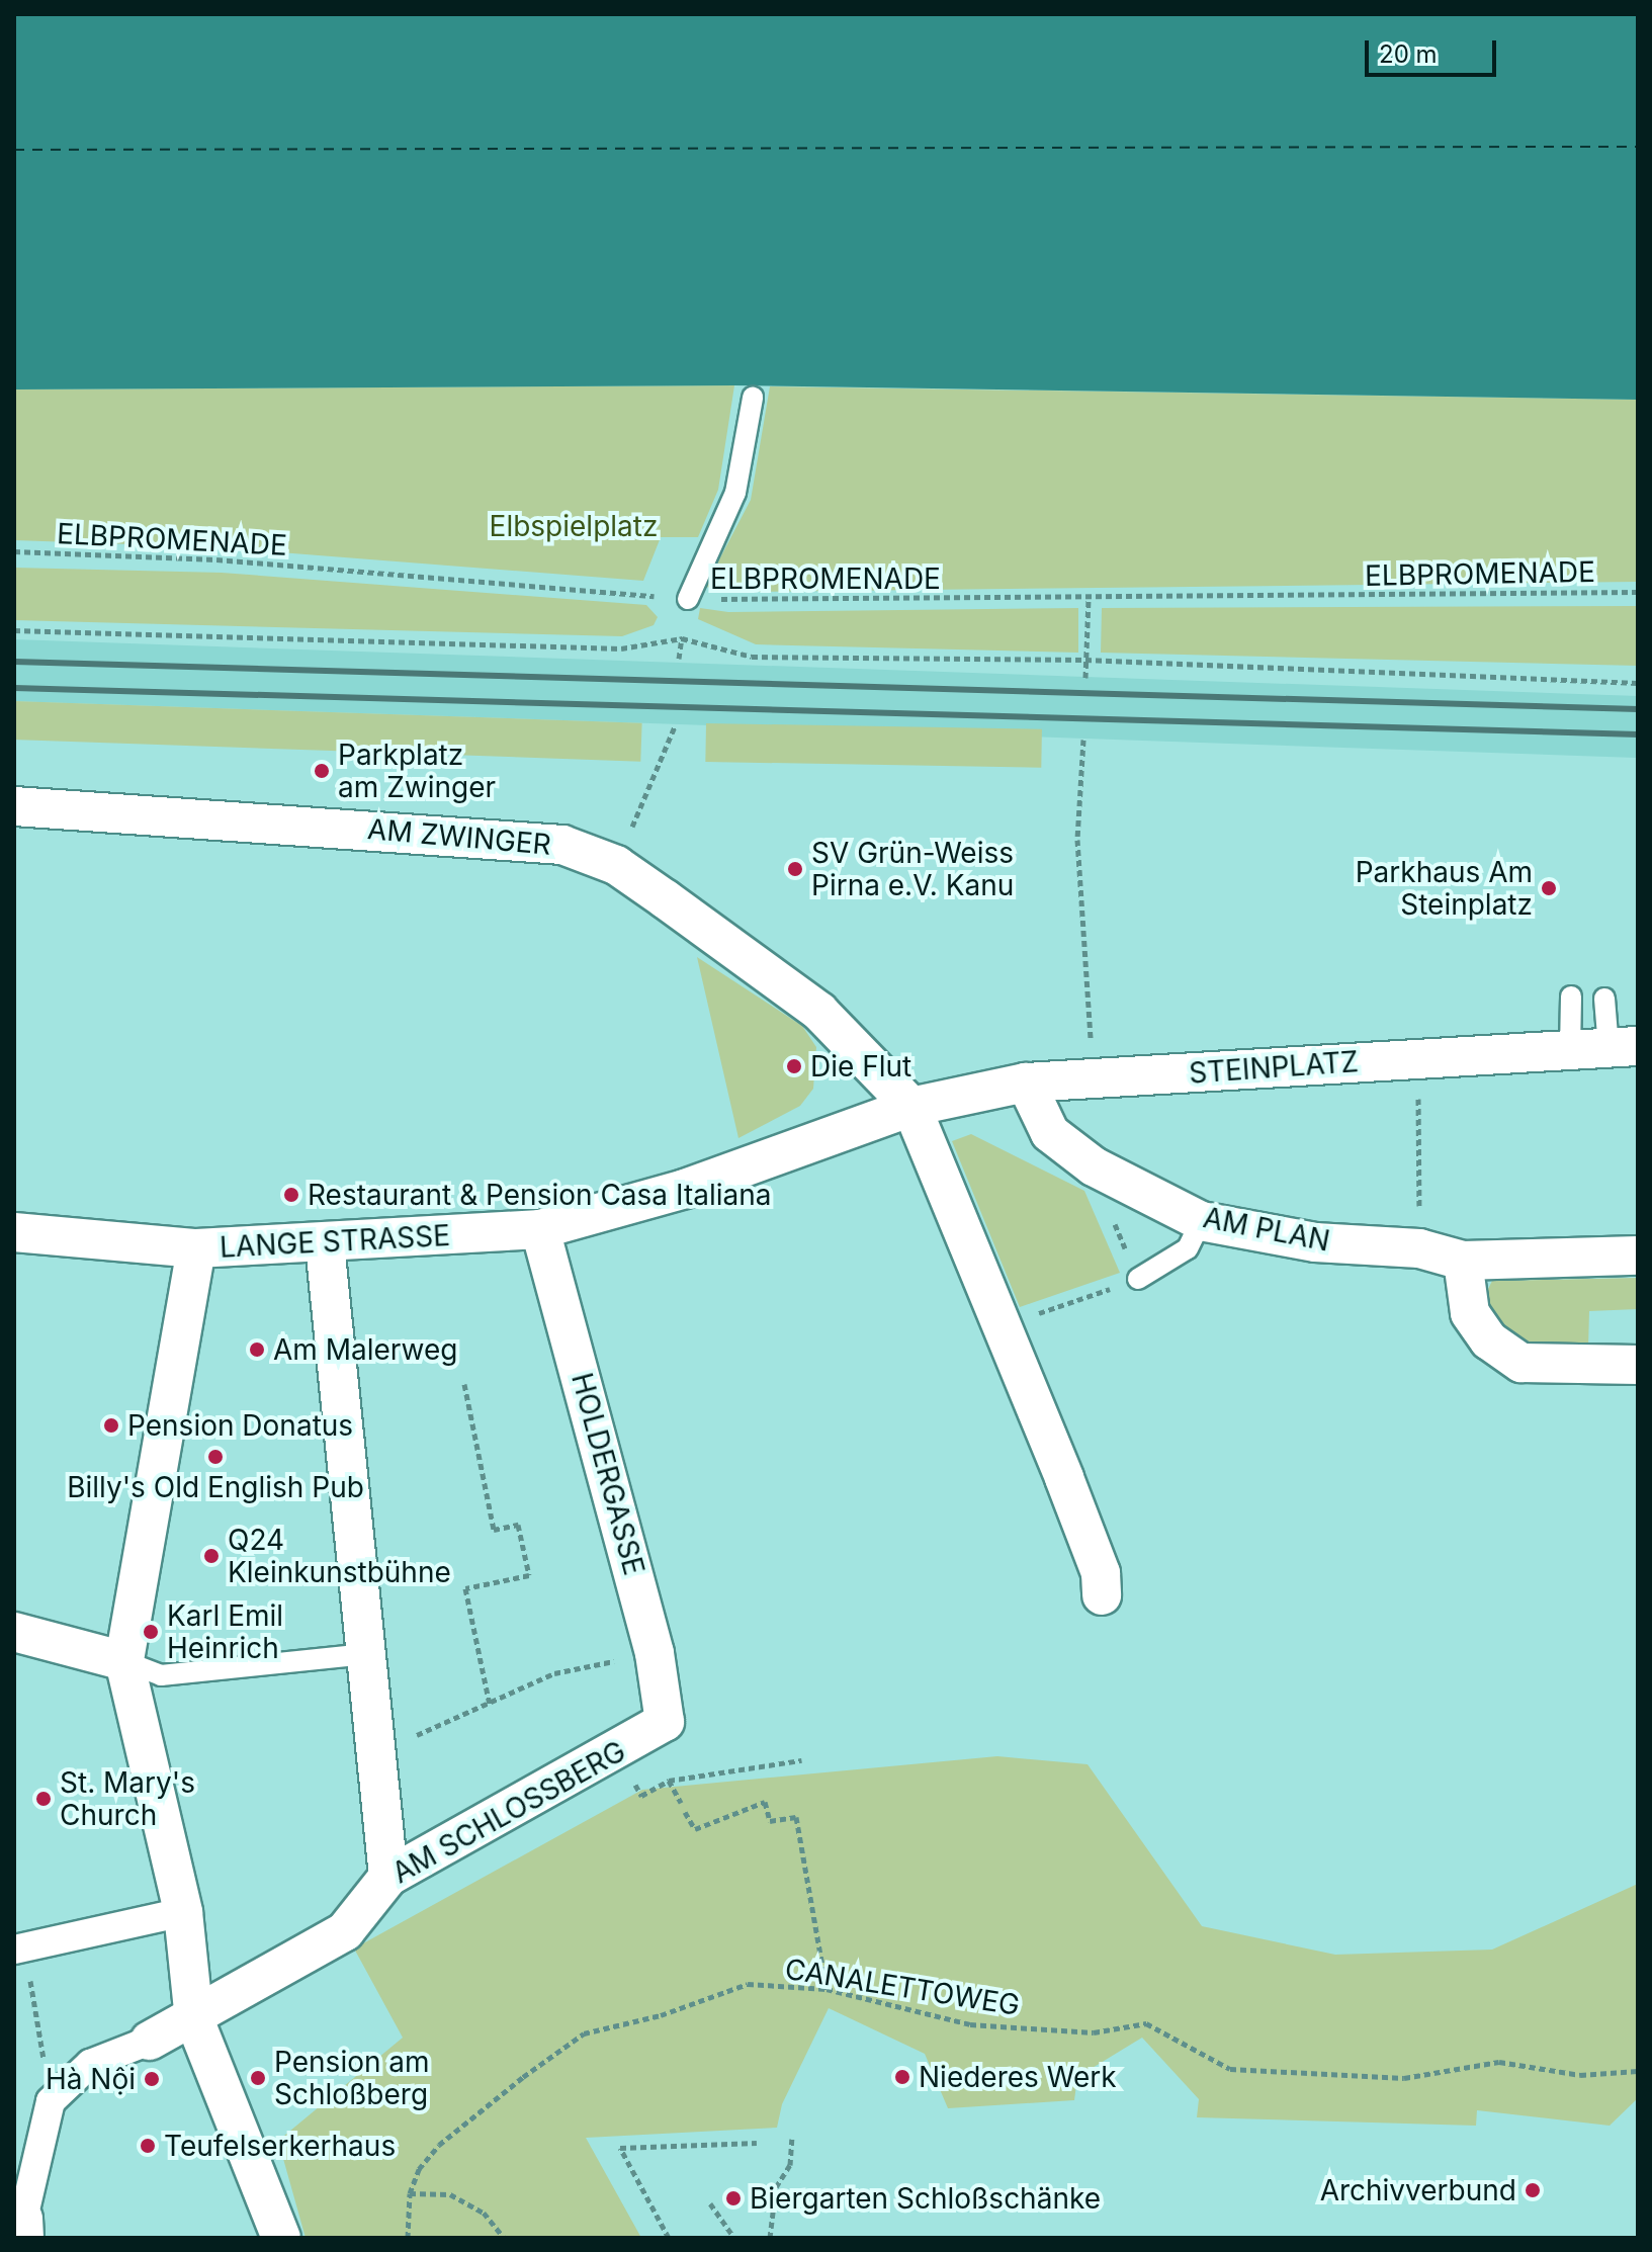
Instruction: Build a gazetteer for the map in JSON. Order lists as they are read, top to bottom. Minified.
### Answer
{"streets":{"street":["AM ZWINGER","STEINPLATZ","AM PLAN","LANGE STRASSE","HOLDERGASSE","AM SCHLOSSBERG"],"path":["ELBPROMENADE","CANALETTOWEG"]},"crossings":[["AM ZWINGER","STEINPLATZ"],["STEINPLATZ","AM PLAN"],["STEINPLATZ","LANGE STRASSE"],["LANGE STRASSE","HOLDERGASSE"],["HOLDERGASSE","AM SCHLOSSBERG"]],"parks":["Elbspielplatz"],"places":["Parkplatz am Zwinger","SV Grün-Weiss Pirna e.V. Kanu","Parkhaus Am Steinplatz","Die Flut","Restaurant & Pension Casa Italiana","Am Malerweg","Pension Donatus","Billy's Old English Pub","Q24 Kleinkunstbühne","Karl Emil Heinrich","St. Mary's Church","Niederes Werk","Pension am Schloßberg","Hà Nội","Teufelserkerhaus","Archivverbund","Biergarten Schloßschänke"],"scale_bar":"20 m"}
